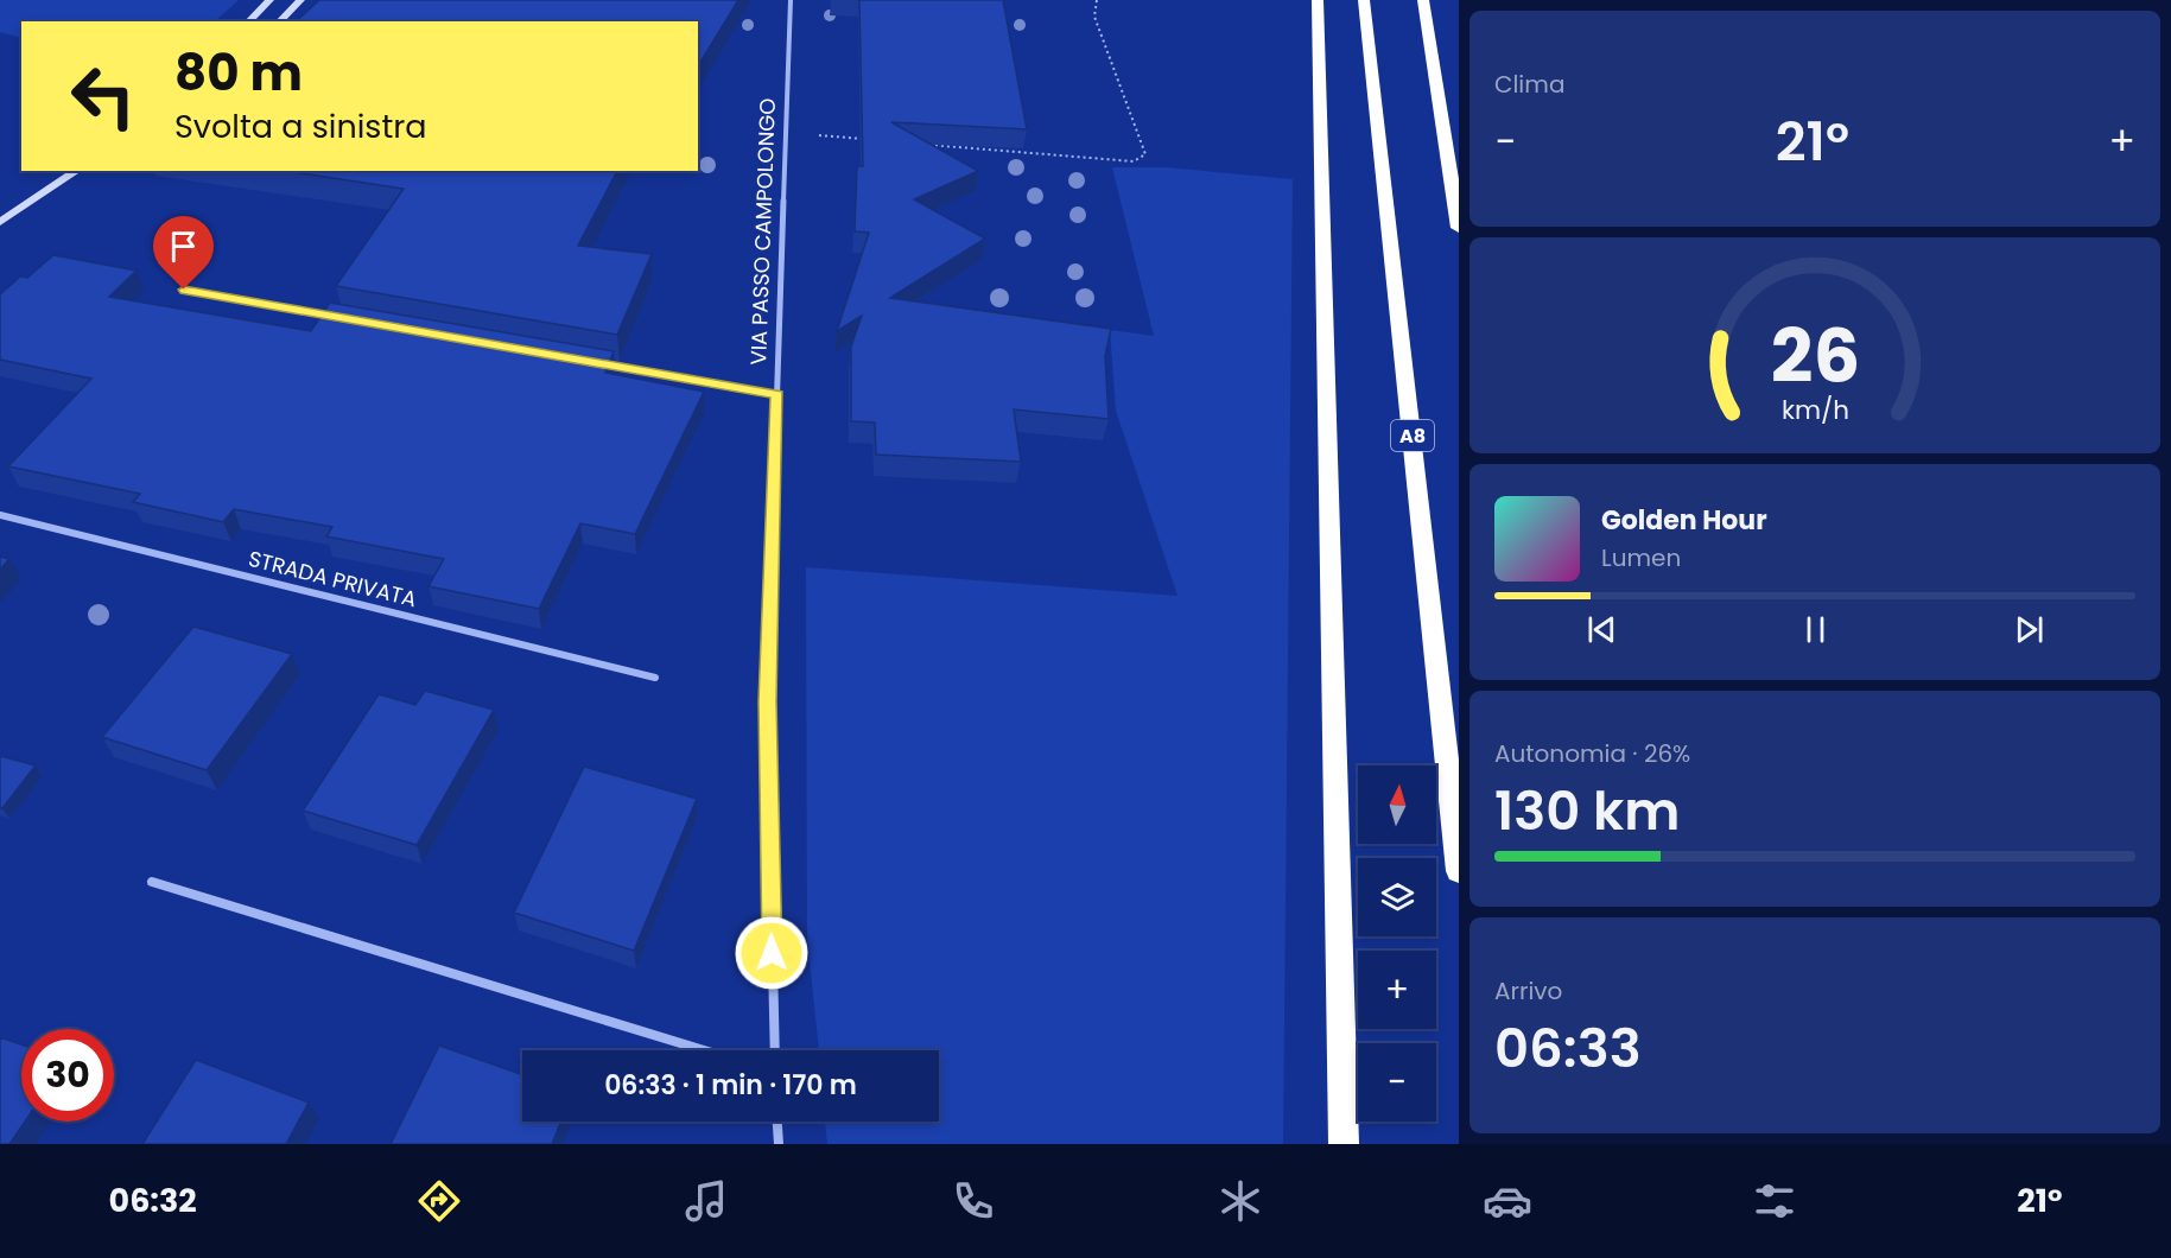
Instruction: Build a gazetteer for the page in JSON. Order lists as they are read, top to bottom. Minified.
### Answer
{"streets":{"highway":["A8"],"street":["VIA PASSO CAMPOLONGO","STRADA PRIVATA"]},"north":"top","page":{"tile":["Clima",["Autonomia · 26%","130 km"],["Arrivo","06:33"]],"turn":["80 m","Svolta a sinistra"],"heat":["−","21°","+"],"song":["Golden Hour","Lumen"],"map_buttons":["+","−"],"limit":"30","trip":"06:33 · 1 min · 170 m","tabs":["06:32","21°"],"gauge":["26","km/h"]}}
